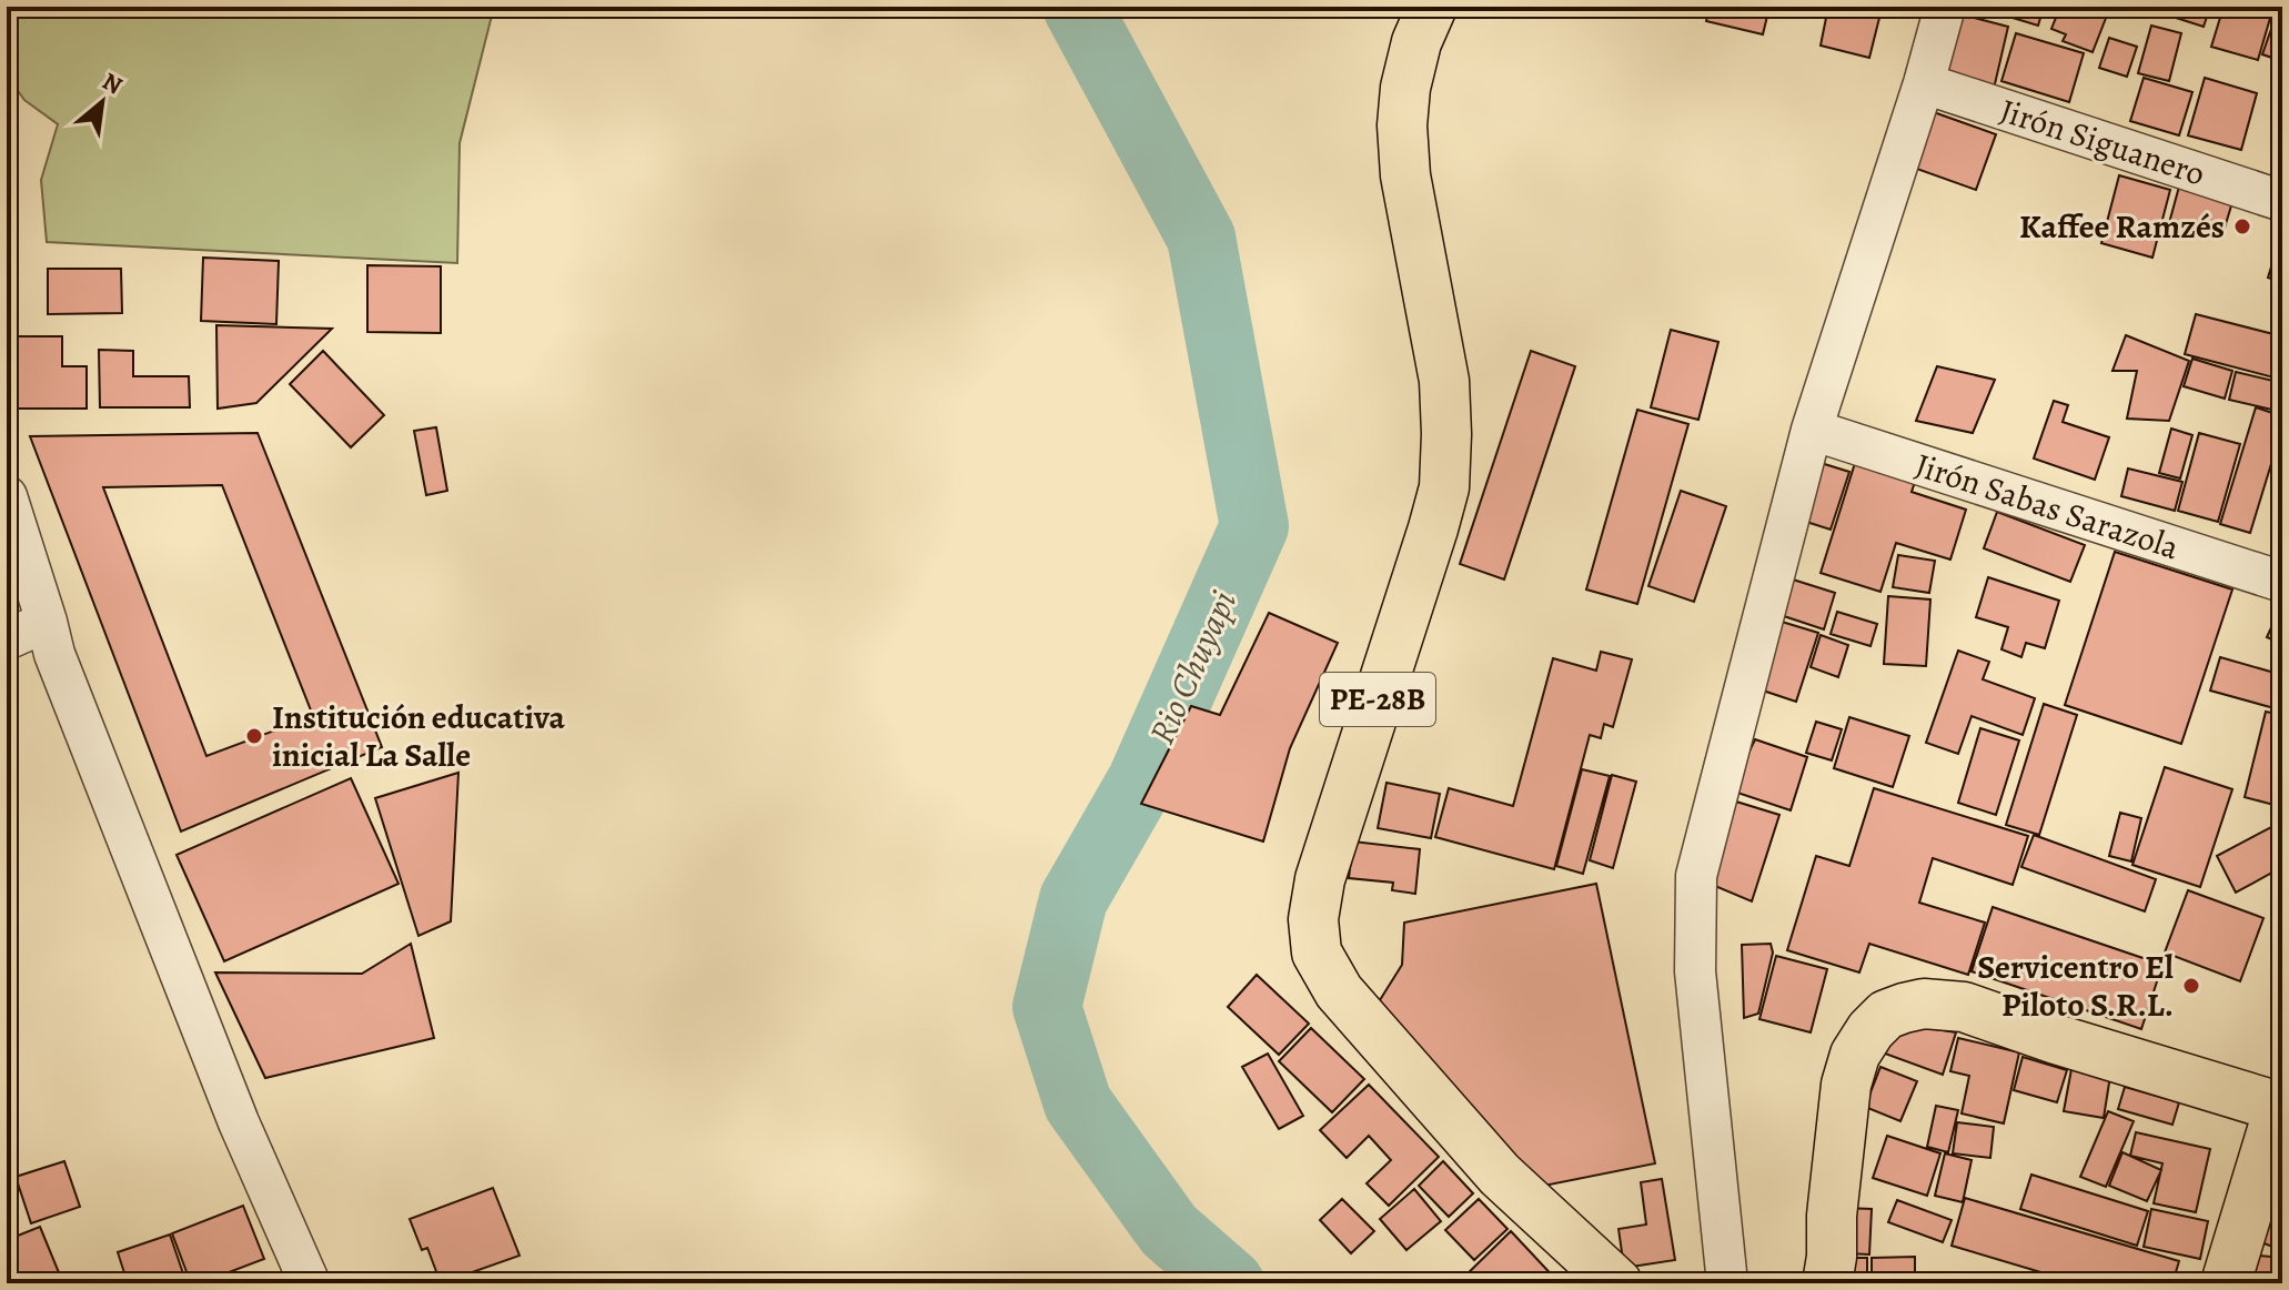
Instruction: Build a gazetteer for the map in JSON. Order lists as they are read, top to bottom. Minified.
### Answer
{"streets":{"main road":["PE-28B"],"street":["Jirón Siguanero","Jirón Sabas Sarazola"]},"water":["Rio Chuyapi"],"places":["Kaffee Ramzés","Institución educativa inicial La Salle","Servicentro El Piloto S.R.L."],"north":"top right"}
